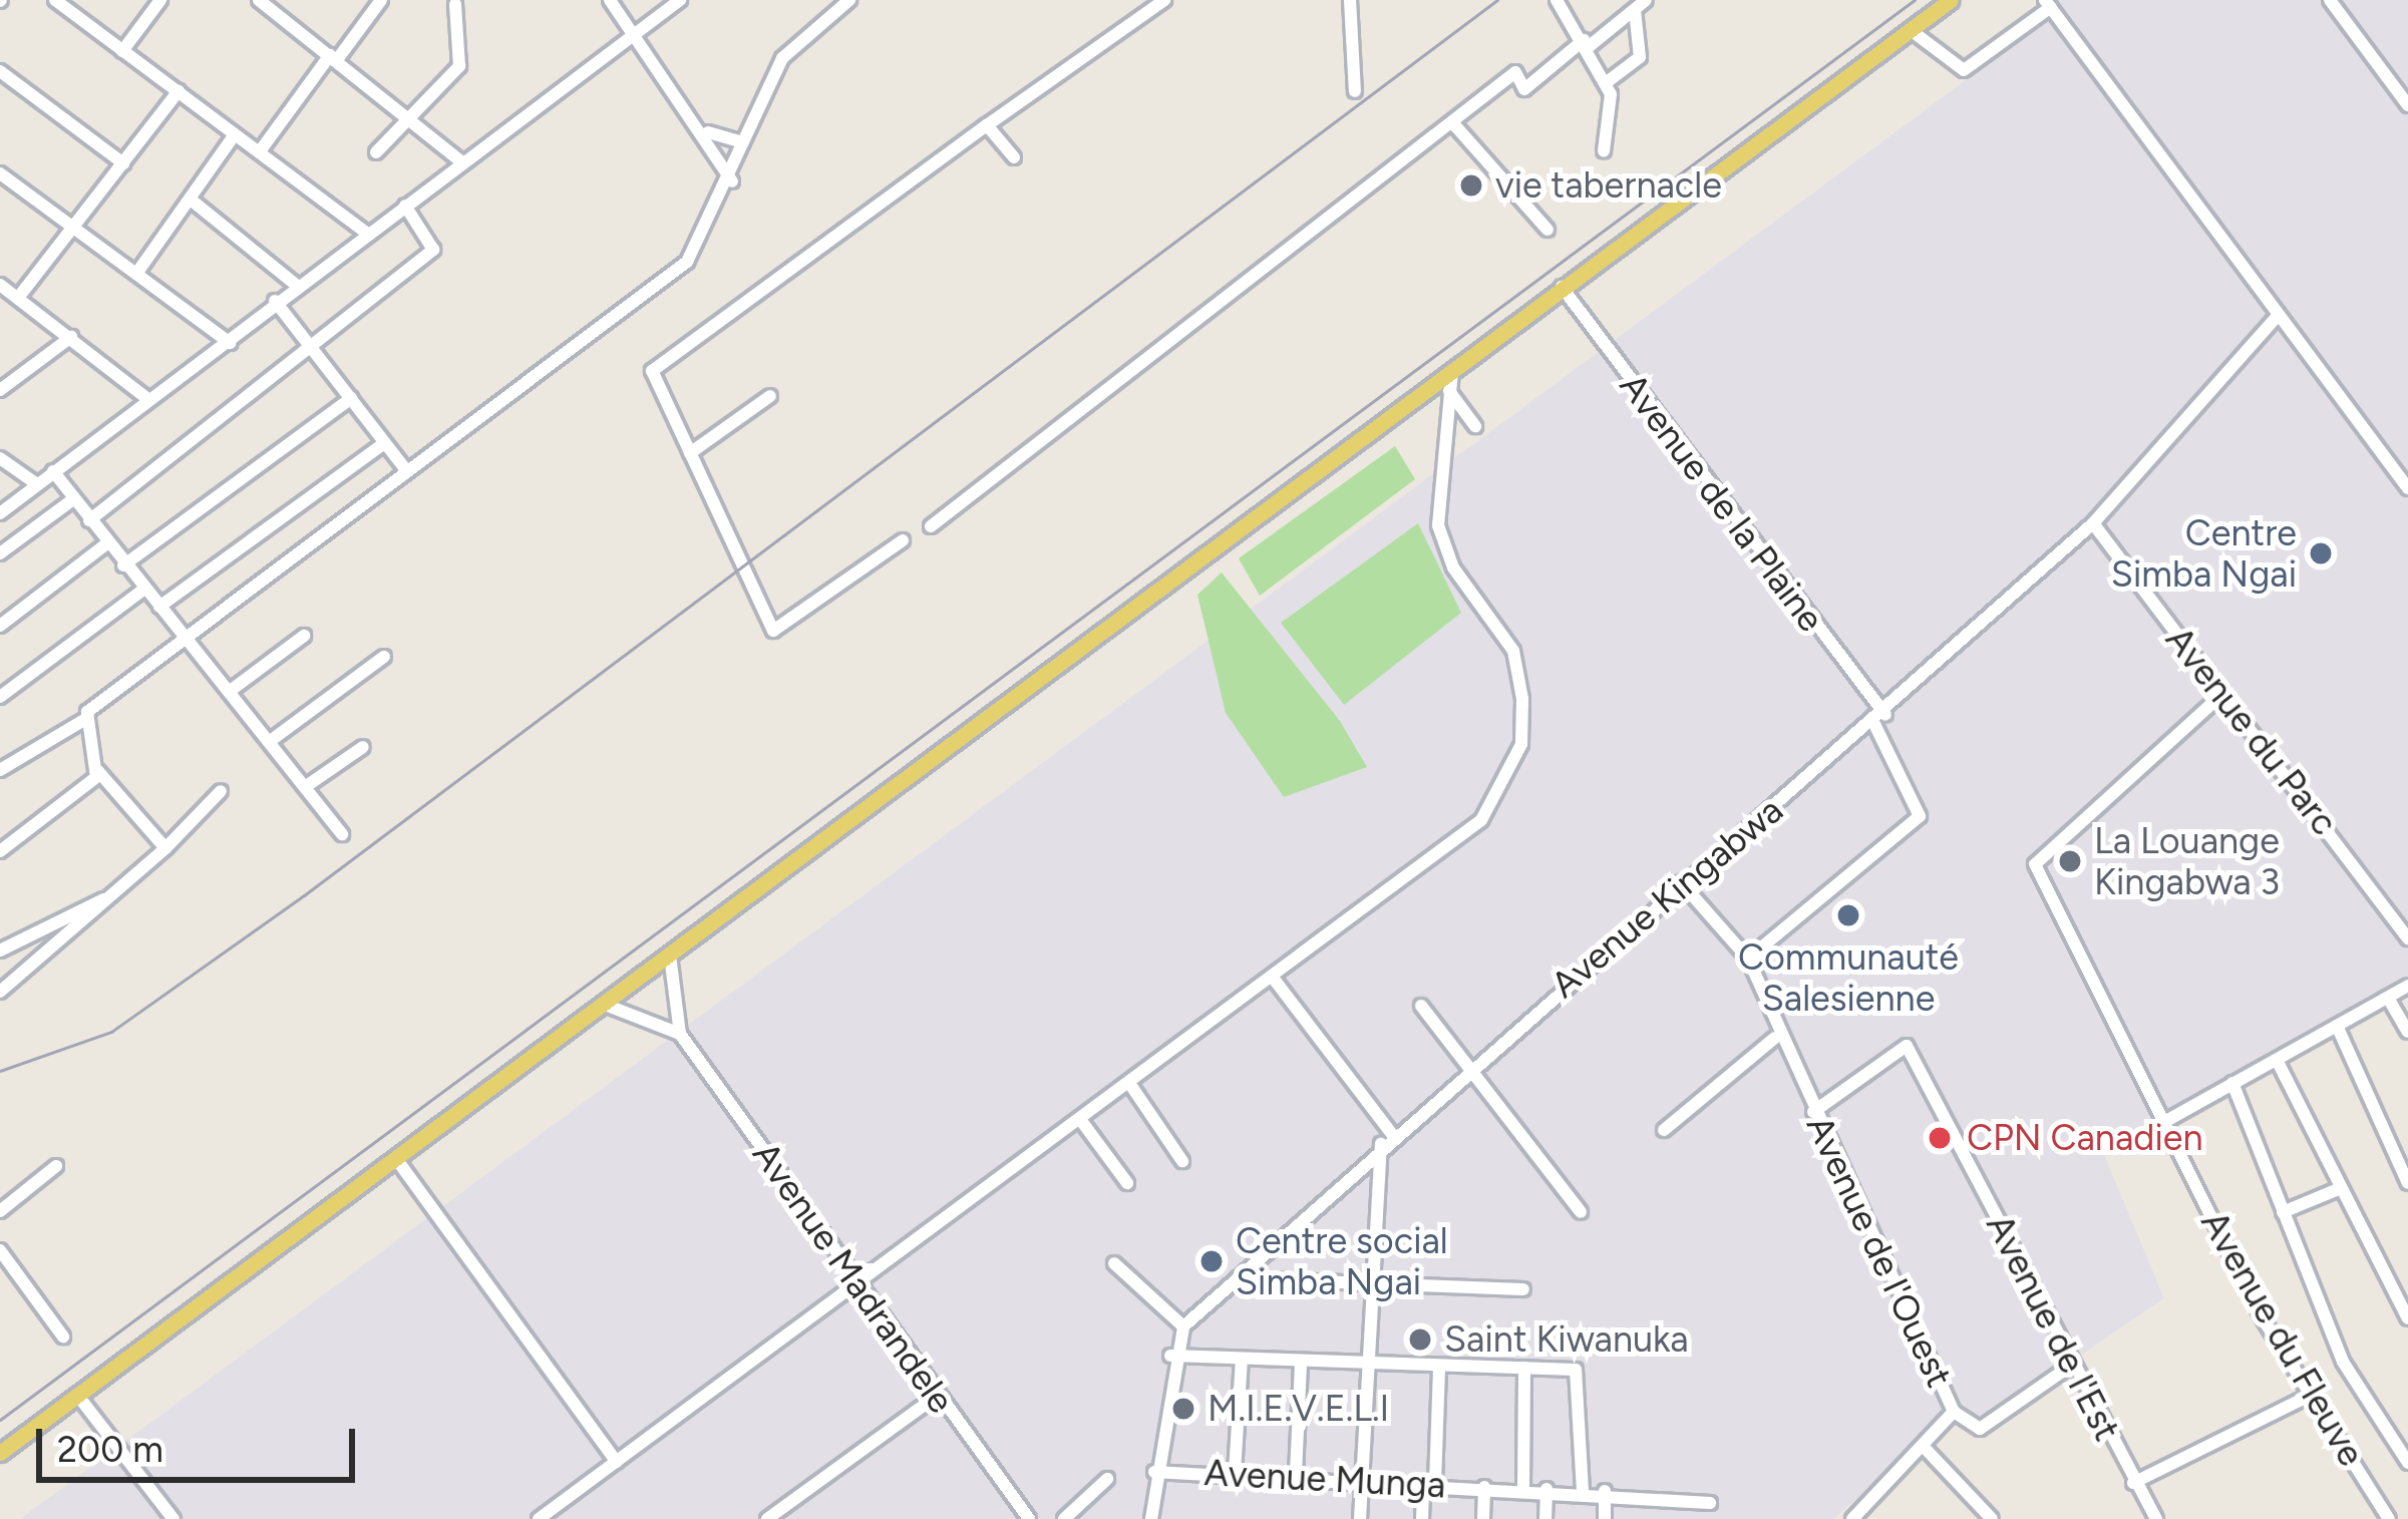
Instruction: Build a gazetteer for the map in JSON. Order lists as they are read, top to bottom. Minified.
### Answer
{"streets":{"street":["Avenue de la Plaine","Avenue du Parc","Avenue Kingabwa","Avenue de l'Ouest","Avenue Madrandele","Avenue de l'Est","Avenue du Fleuve","Avenue Munga"]},"crossings":[["Avenue de la Plaine","Avenue Kingabwa"],["Avenue de la Plaine","Avenue de l'Ouest"],["Avenue du Parc","Avenue Kingabwa"],["Avenue du Parc","Avenue du Fleuve"],["Avenue Kingabwa","Avenue de l'Ouest"],["Avenue Kingabwa","Avenue Munga"],["Avenue de l'Ouest","Avenue de l'Est"]],"places":["vie tabernacle","Centre Simba Ngai","La Louange Kingabwa 3","Communauté Salesienne","CPN Canadien","Centre social Simba Ngai","Saint Kiwanuka","M.I.E.V.E.L.I"],"scale_bar":"200 m"}
